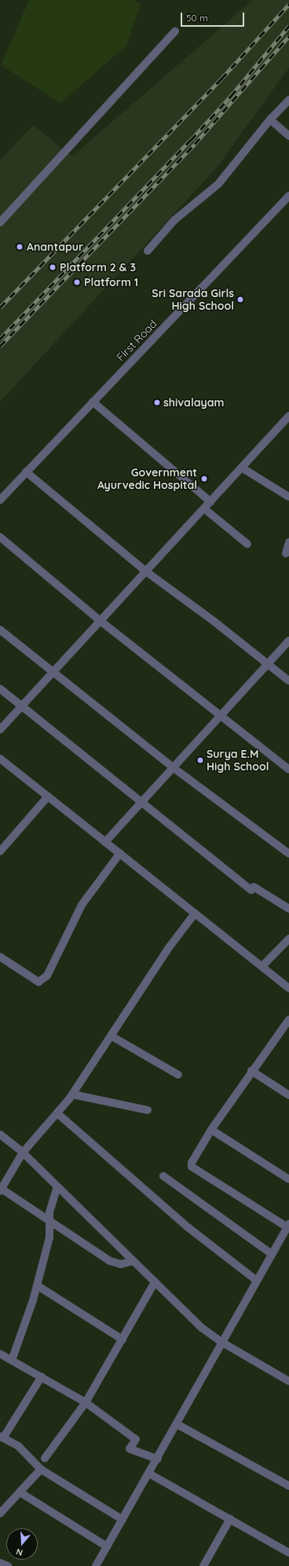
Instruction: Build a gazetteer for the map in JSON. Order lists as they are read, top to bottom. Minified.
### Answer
{"streets":{"street":["First Road"]},"places":["Anantapur","Platform 2 & 3","Platform 1","Sri Sarada Girls High School","shivalayam","Government Ayurvedic Hospital","Surya E.M High School"],"scale_bar":"50 m","north":"bottom"}
